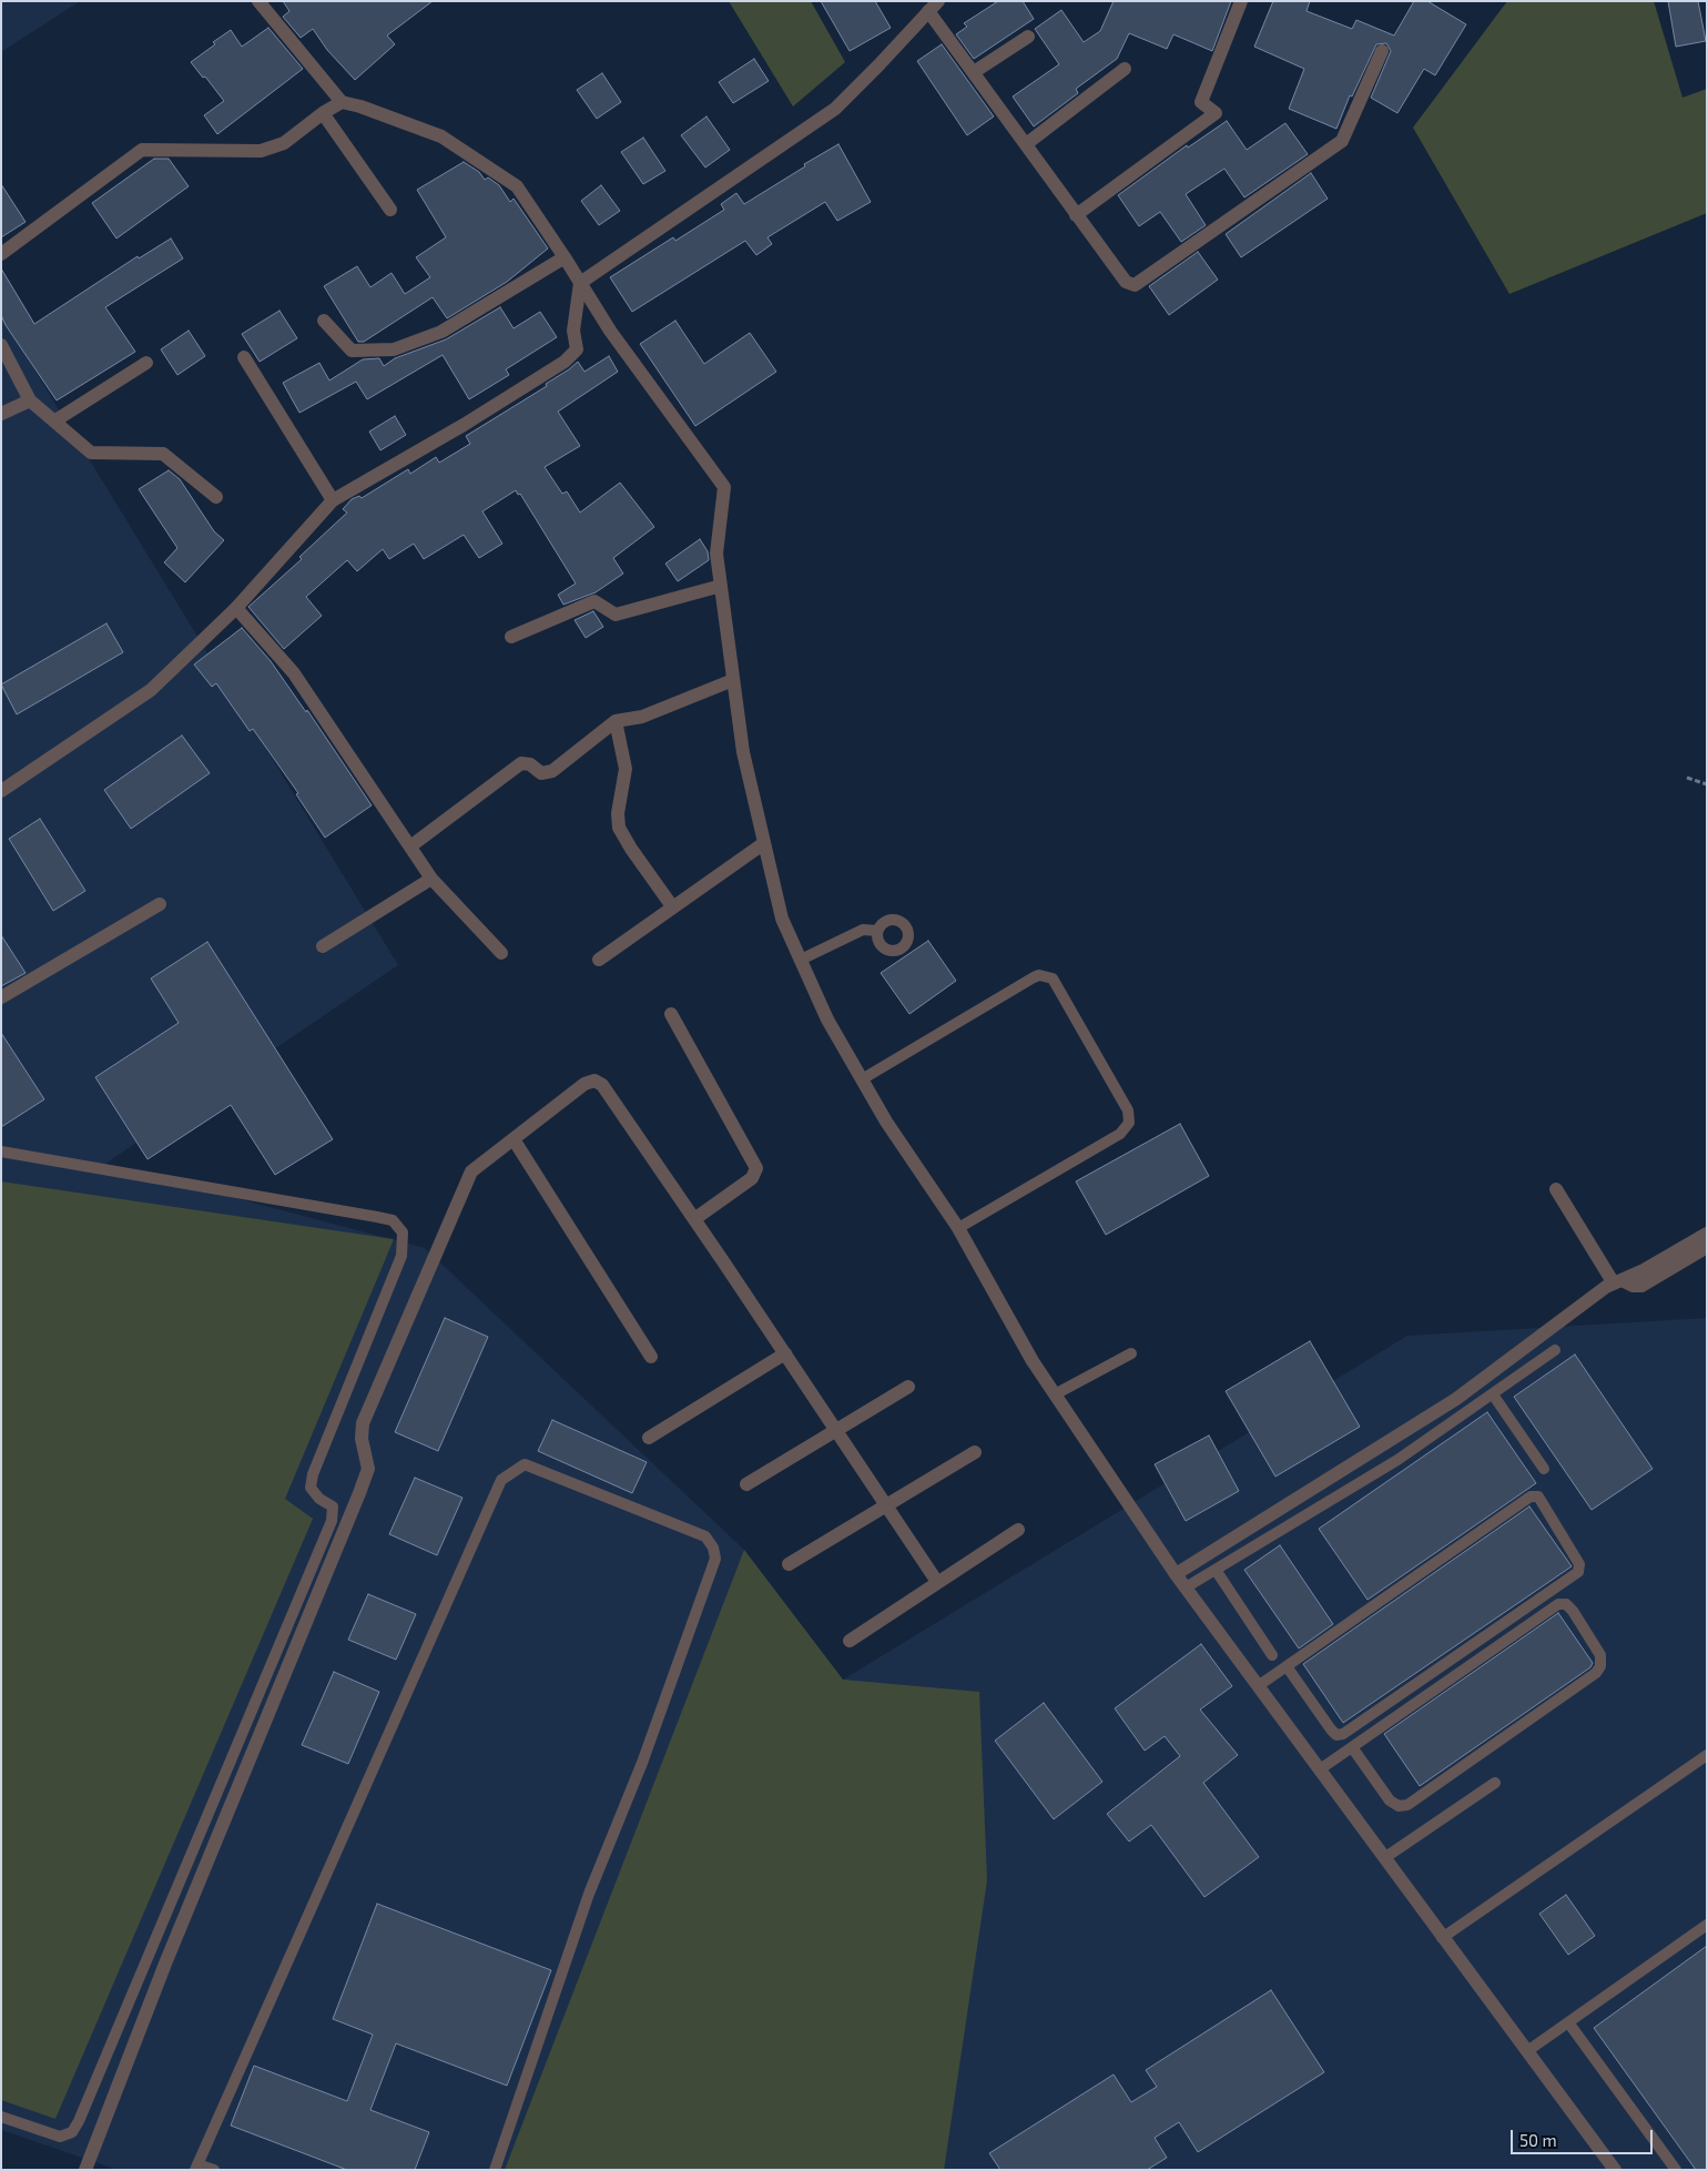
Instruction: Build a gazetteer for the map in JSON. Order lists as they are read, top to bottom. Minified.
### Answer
{"scale_bar":"50 m"}
